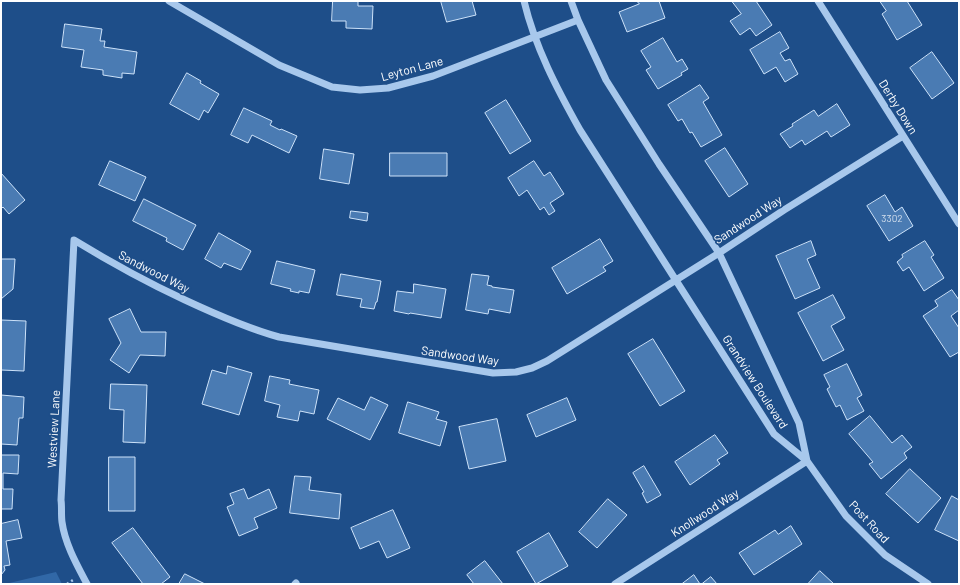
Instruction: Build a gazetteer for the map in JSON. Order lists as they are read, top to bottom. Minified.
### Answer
{"streets":{"street":["Leyton Lane","Derby Down","Sandwood Way","Grandview Boulevard","Westview Lane","Knollwood Way","Post Road"]},"crossings":[["Leyton Lane","Grandview Boulevard"],["Derby Down","Sandwood Way"],["Sandwood Way","Grandview Boulevard"],["Sandwood Way","Westview Lane"],["Grandview Boulevard","Knollwood Way"],["Grandview Boulevard","Post Road"],["Knollwood Way","Post Road"]],"house_numbers":["3302"]}
